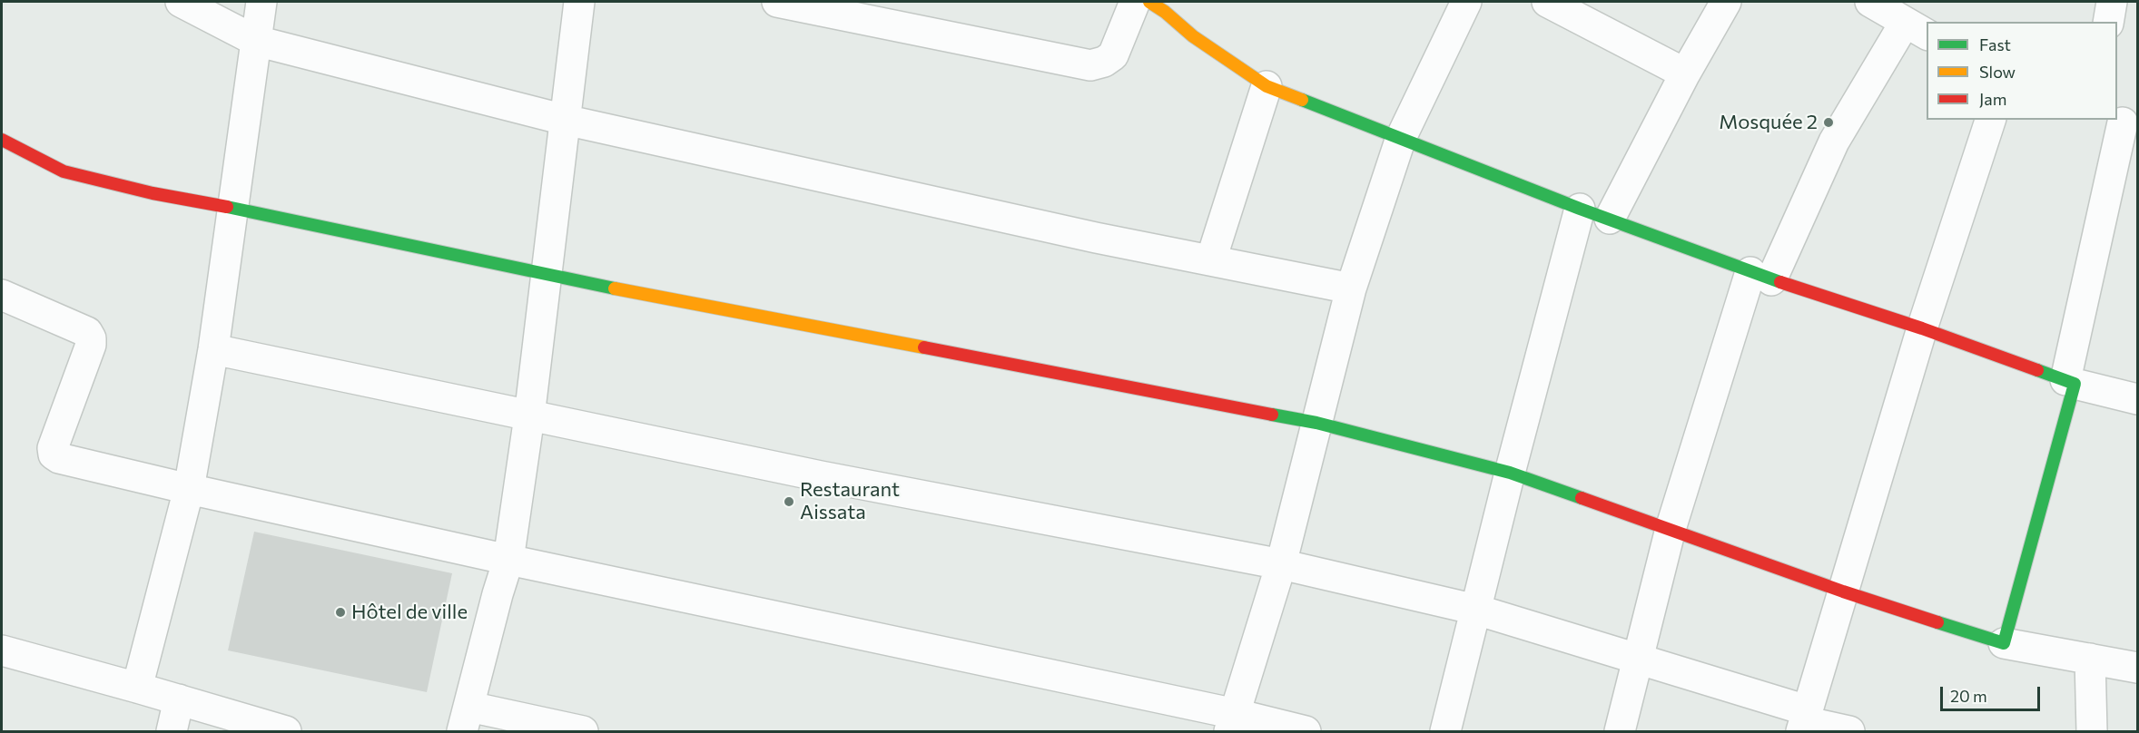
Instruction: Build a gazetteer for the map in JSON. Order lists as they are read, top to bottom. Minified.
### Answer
{"places":["Mosquée 2","Restaurant Aissata","Hôtel de ville"],"legend":["Fast","Slow","Jam"],"scale_bar":"20 m"}
